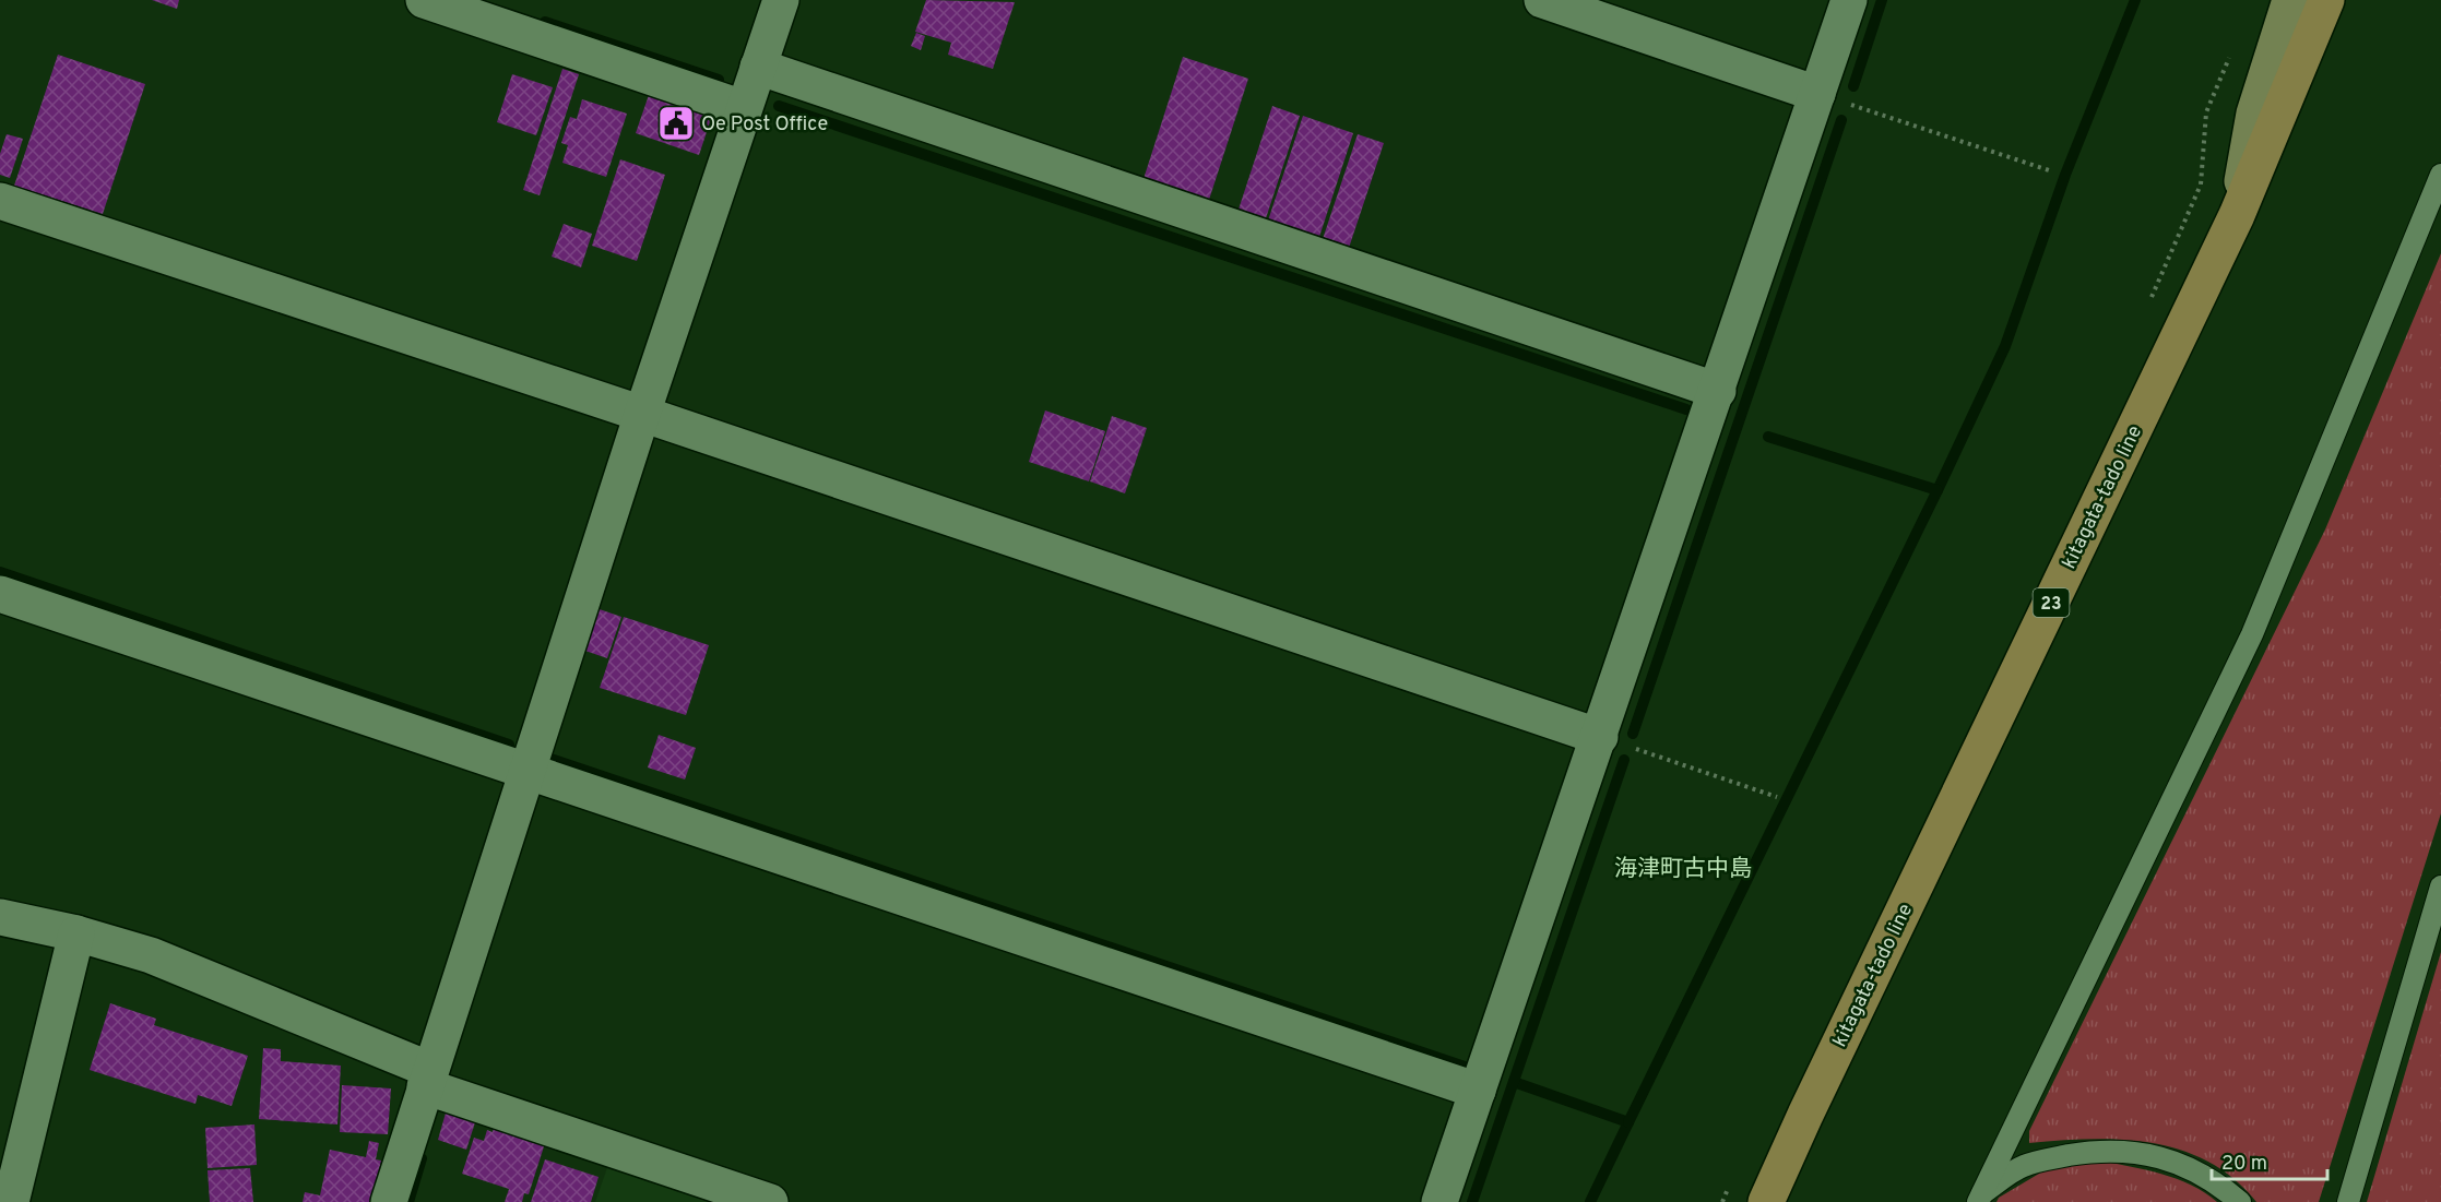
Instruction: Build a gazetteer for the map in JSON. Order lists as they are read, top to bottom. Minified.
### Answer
{"streets":{"main road":["kitagata-tado line","23"]},"districts":["海津町古中島"],"places":{"public building":["Oe Post Office"]},"scale_bar":"20 m"}
